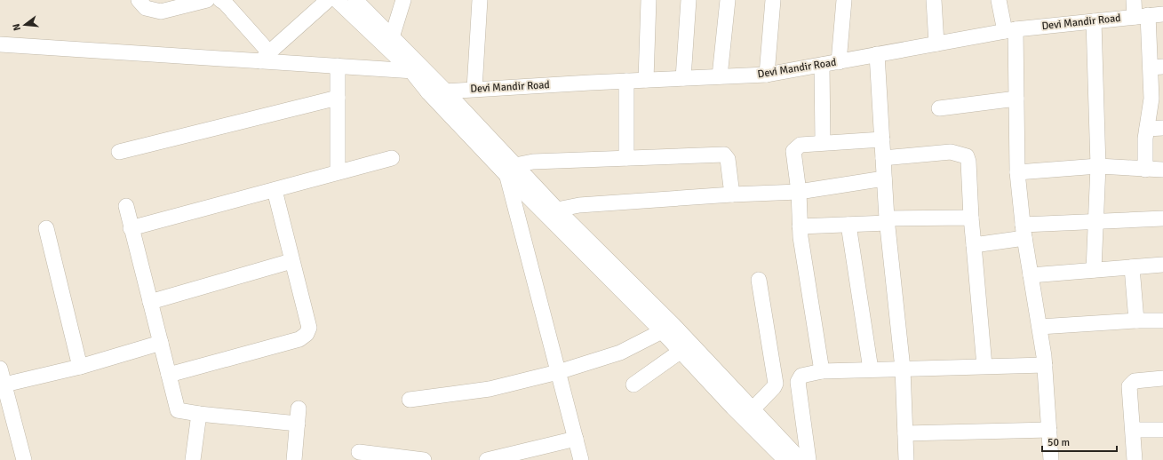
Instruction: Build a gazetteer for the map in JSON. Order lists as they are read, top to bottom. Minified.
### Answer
{"streets":{"street":["Devi Mandir Road"]},"scale_bar":"50 m","north":"left"}
